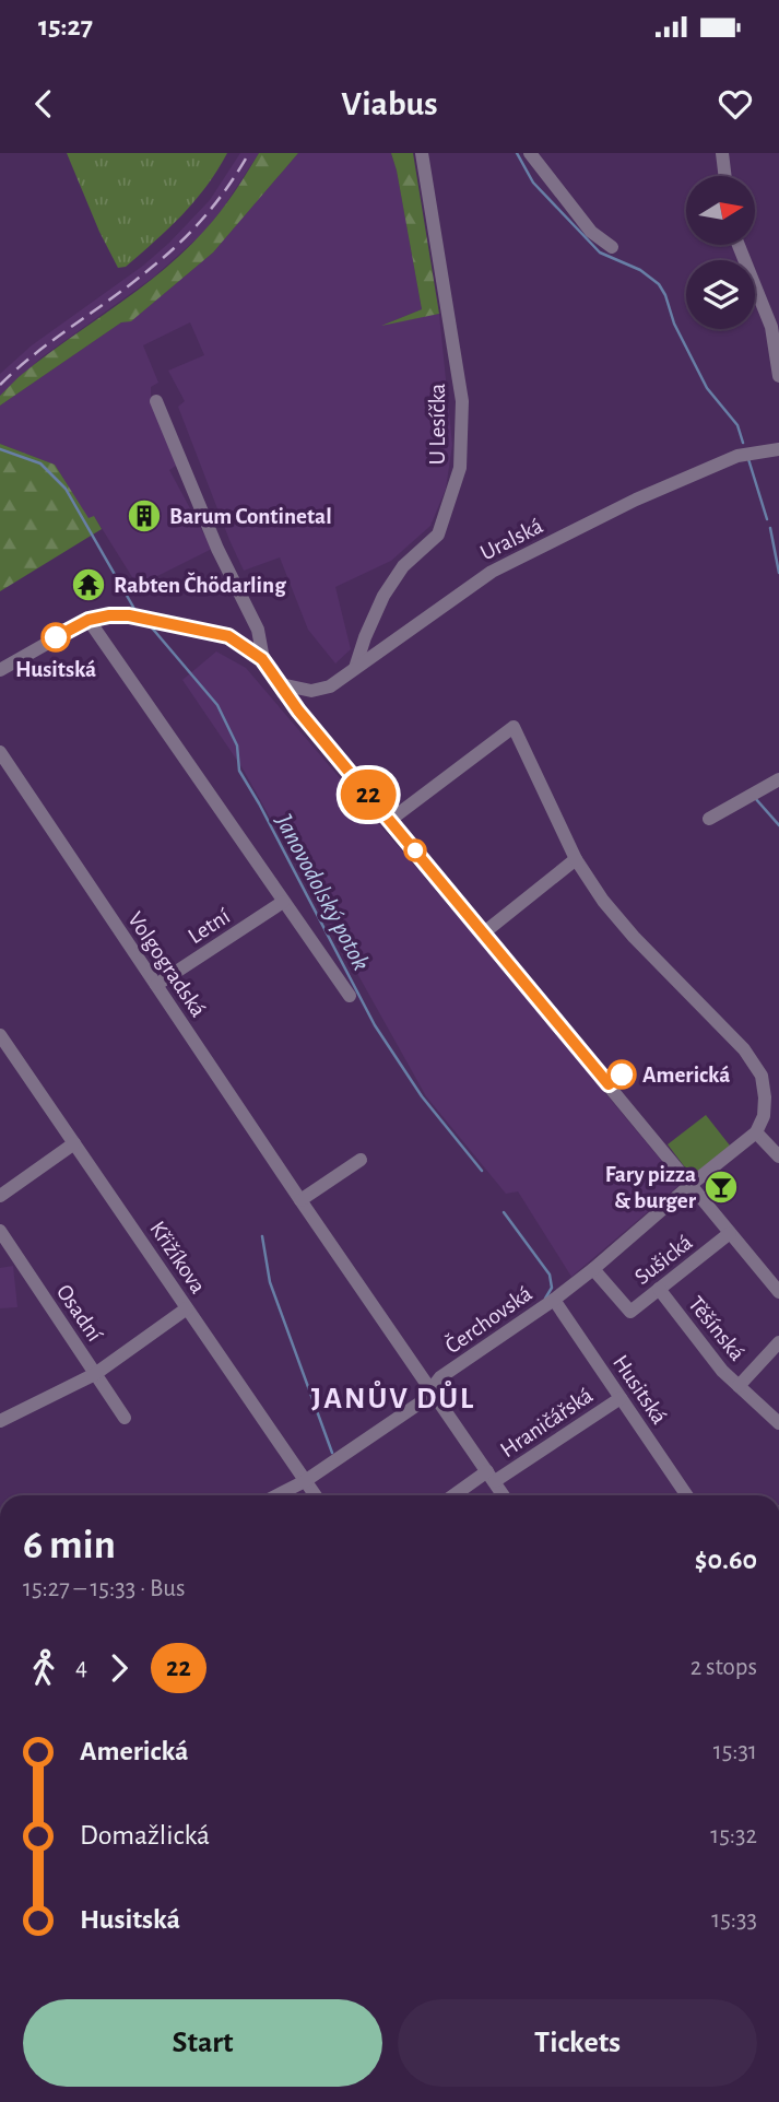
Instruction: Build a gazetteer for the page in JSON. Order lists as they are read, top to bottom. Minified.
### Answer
{"streets":{"street":["U Lesíčka","Uralská","Letní","Volgogradská","Křižíkova","Sušická","Osadní","Čerchovská","Těšínská","Husitská","Hraničářská"]},"crossings":[["U Lesíčka","Uralská"],["Letní","Volgogradská"],["Volgogradská","Čerchovská"],["Volgogradská","Hraničářská"],["Křižíkova","Čerchovská"],["Sušická","Čerchovská"],["Sušická","Těšínská"],["Čerchovská","Husitská"],["Husitská","Hraničářská"]],"districts":["JANŮV DŮL"],"water":["Janovodolský potok"],"places":{"building":["Barum Continetal"],"temple":["Rabten Čhödarling"],"other":["Husitská","Americká"],"bar":["Fary pizza & burger"]},"lines":["bus line 22"],"north":"right","page":{"status":"15:27","header":"Viabus","on_map":"22","heading":["6 min","15:27 – 15:33 · Bus","$0.60"],"legs":["4","22","2 stops"],"list":[{"name":"Americká","value":"15:31"},{"name":"Domažlická","value":"15:32"},{"name":"Husitská","value":"15:33"}],"buttons":["Start","Tickets"]}}
